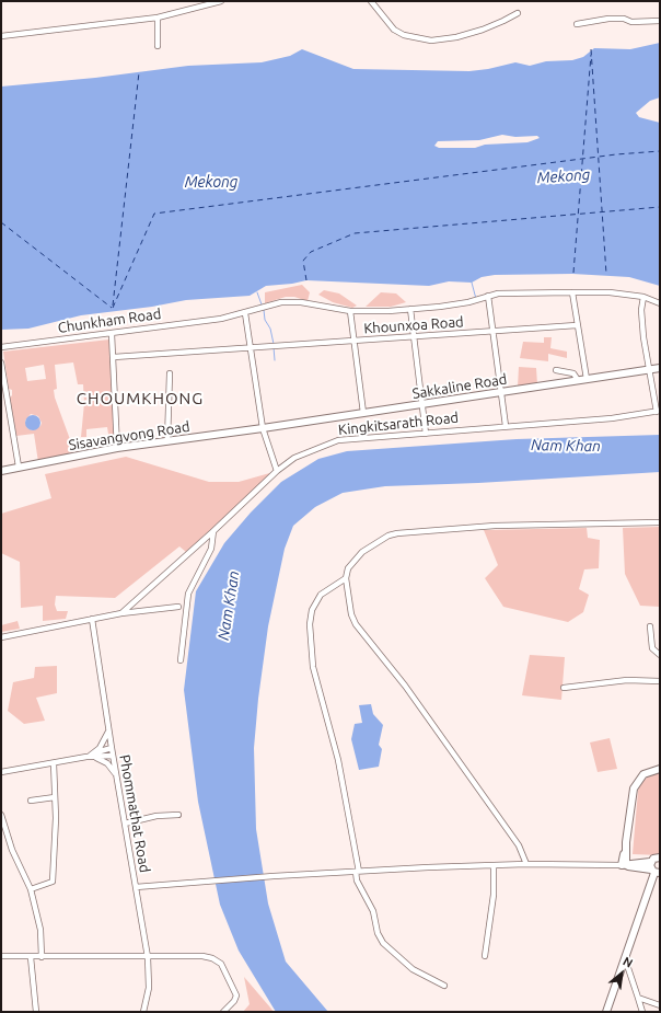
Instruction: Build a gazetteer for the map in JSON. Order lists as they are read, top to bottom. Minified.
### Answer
{"streets":{"main road":["Sakkaline Road","Sisavangvong Road"],"street":["Chunkham Road","Khounxoa Road","Kingkitsarath Road","Phommathat Road"]},"crossings":[["Sakkaline Road","Sisavangvong Road"]],"districts":["CHOUMKHONG"],"water":["Mekong","Nam Khan"],"north":"top right"}
